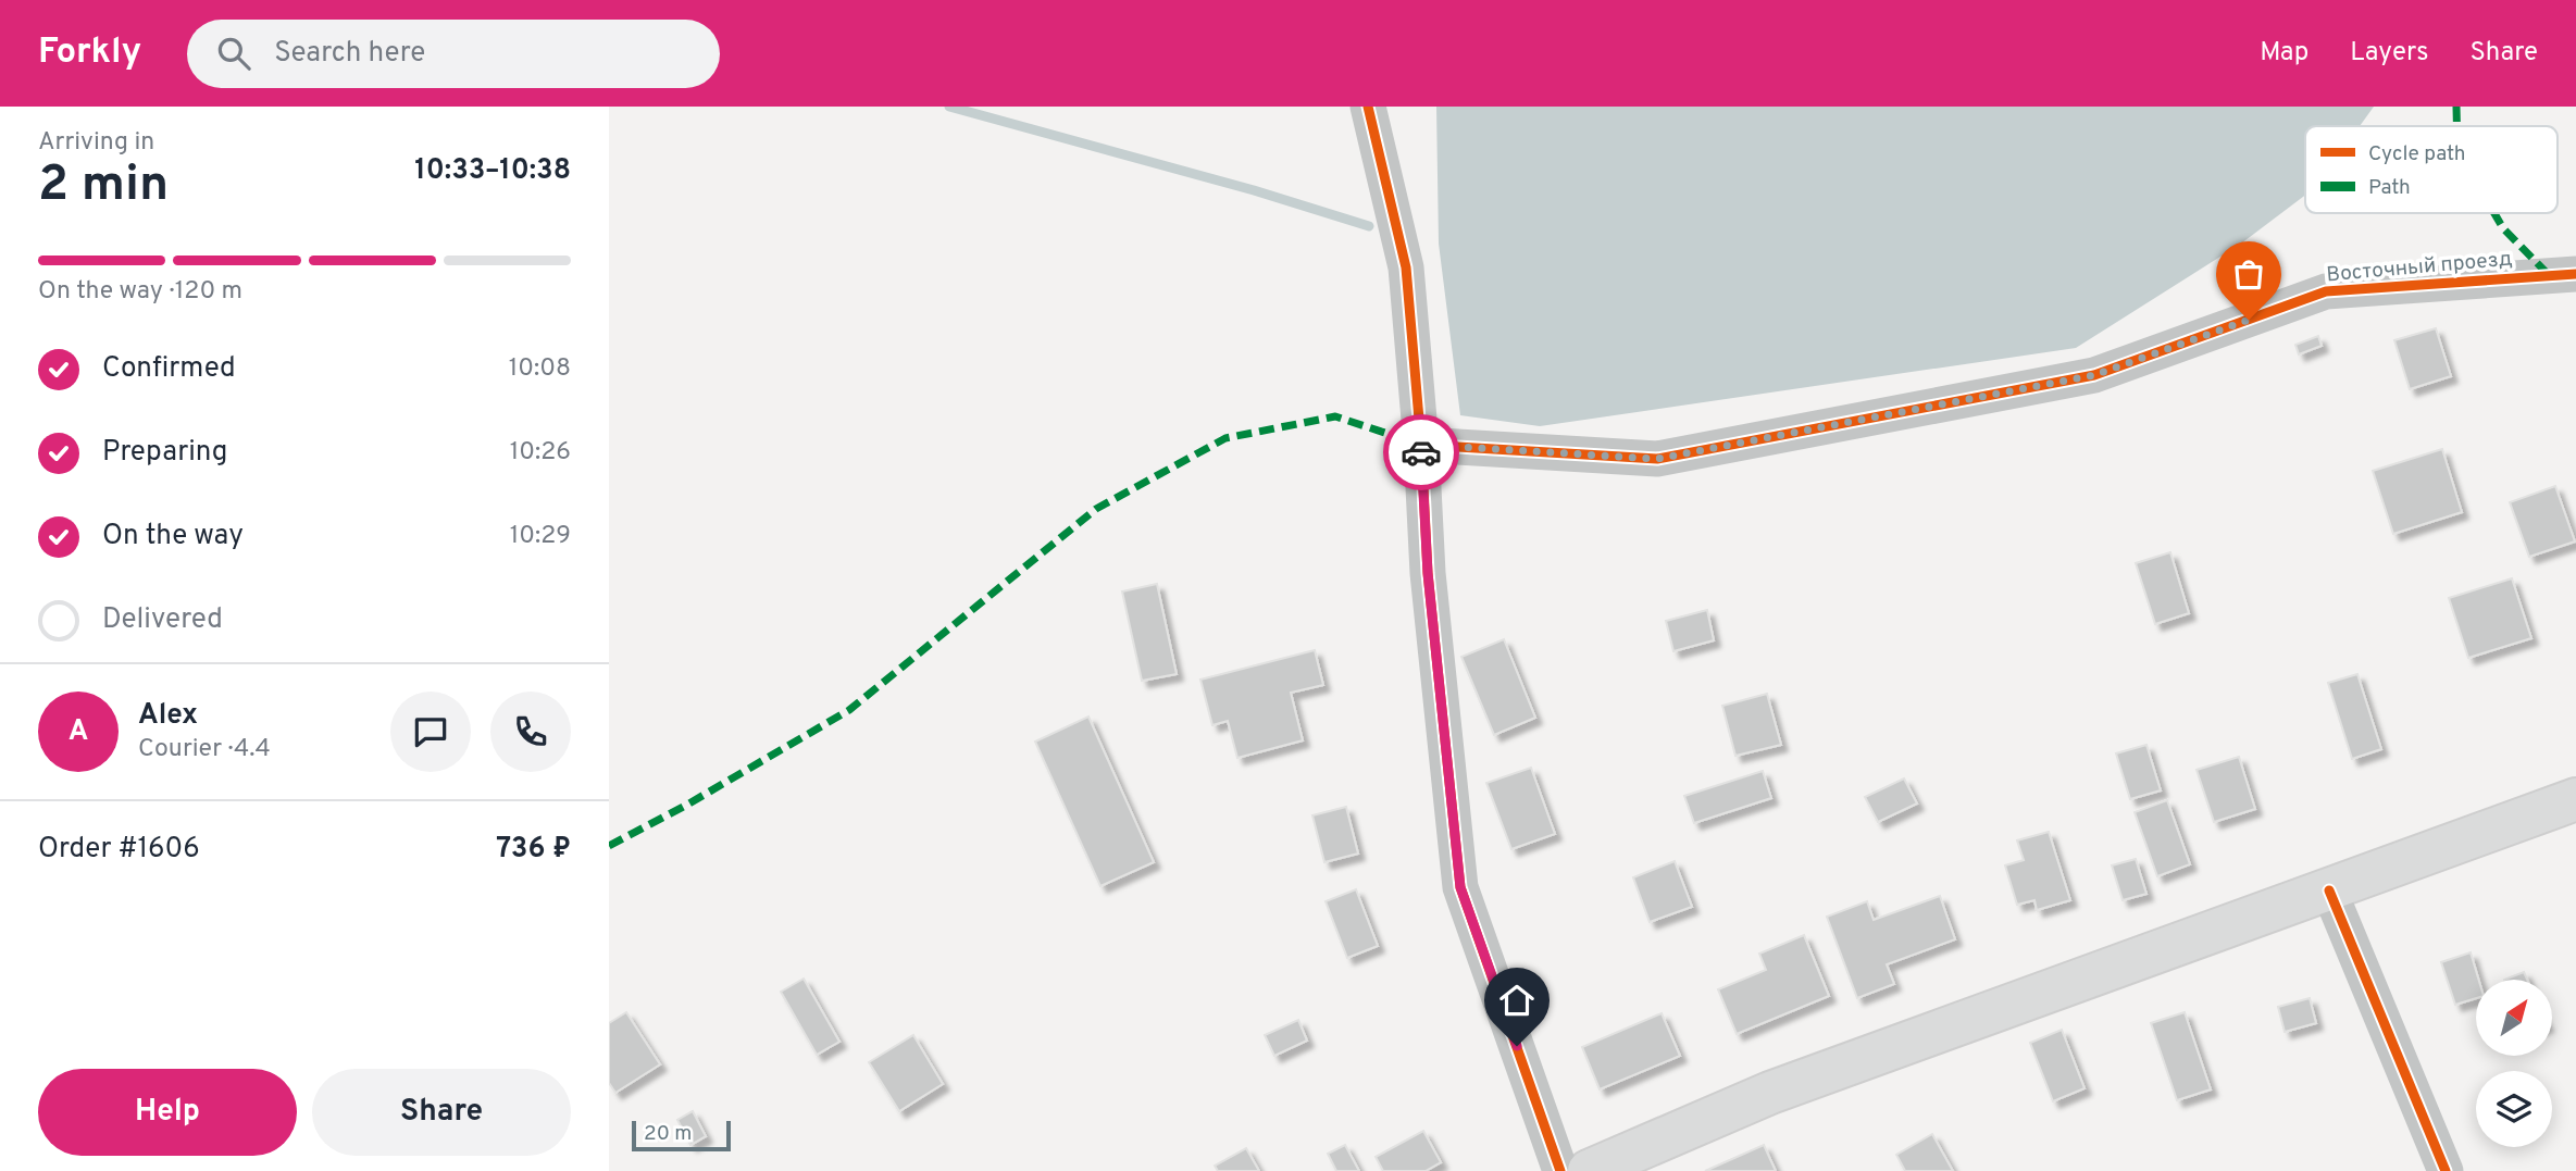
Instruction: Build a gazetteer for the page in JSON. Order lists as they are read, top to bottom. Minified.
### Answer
{"streets":{"street":["Восточный проезд"]},"legend":["Cycle path","Path"],"scale_bar":"20 m","north":"top right","page":{"header":"Forkly","search":"Search here","nav":["Map","Layers","Share"],"heading":["2 min","Arriving in","10:33–10:38"],"panel":["Alex","Courier · 4.4","Order #1606","736 ₽"],"bar":"On the way · 120 m","list":[["Confirmed","10:08"],["Preparing","10:26"],["On the way","10:29"],"Delivered"],"round":"A","buttons":["Help","Share"],"scale":"20 m"}}
